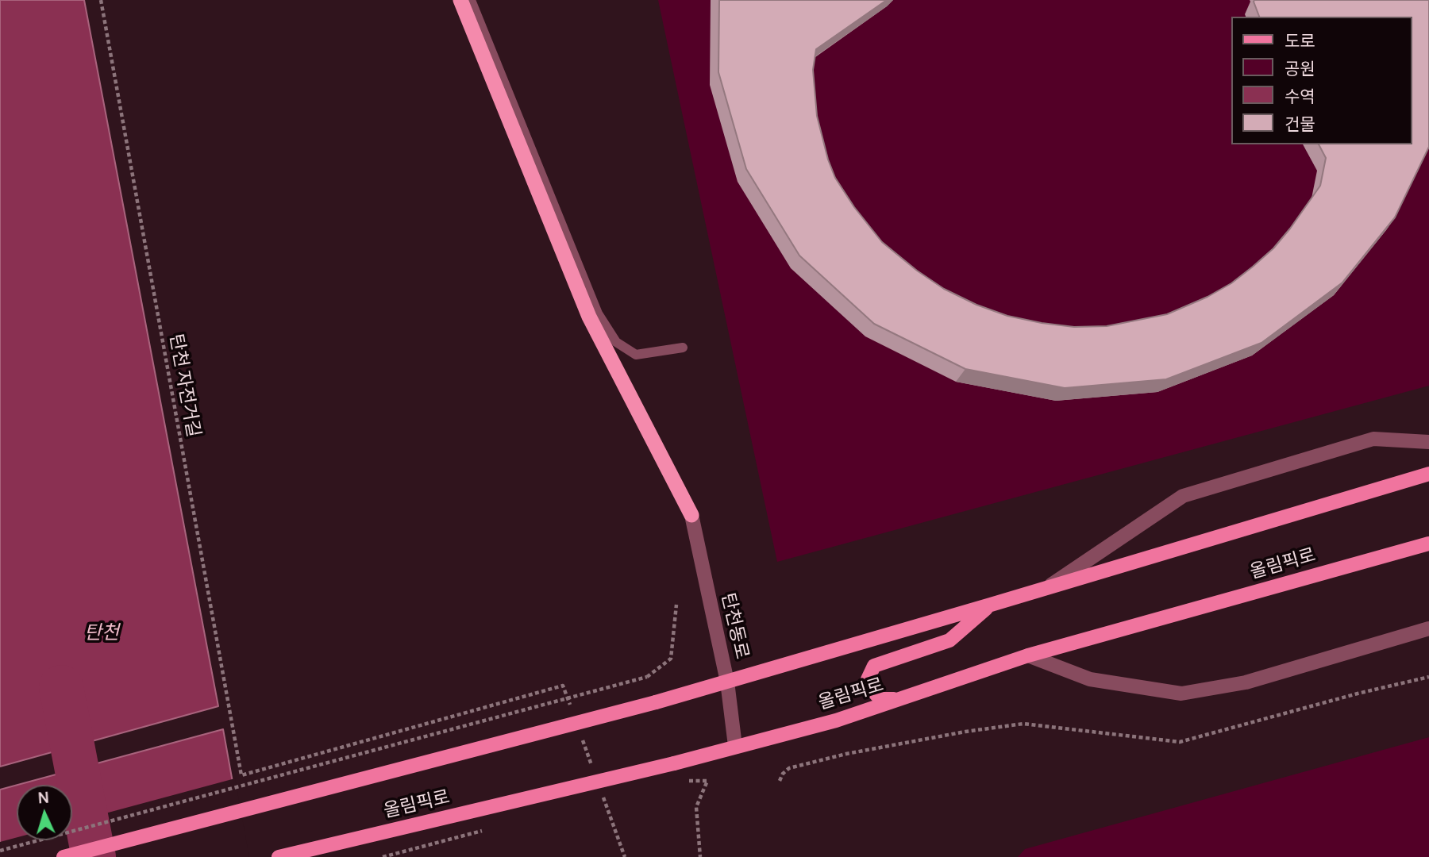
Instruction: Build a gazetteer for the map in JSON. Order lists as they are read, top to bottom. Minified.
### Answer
{"streets":{"main road":["올림픽로"],"street":["탄천동로"],"path":["탄천 자전거길"]},"crossings":[["올림픽로","탄천동로"]],"water":["탄천"],"legend":["도로","공원","수역","건물"],"north":"top"}
